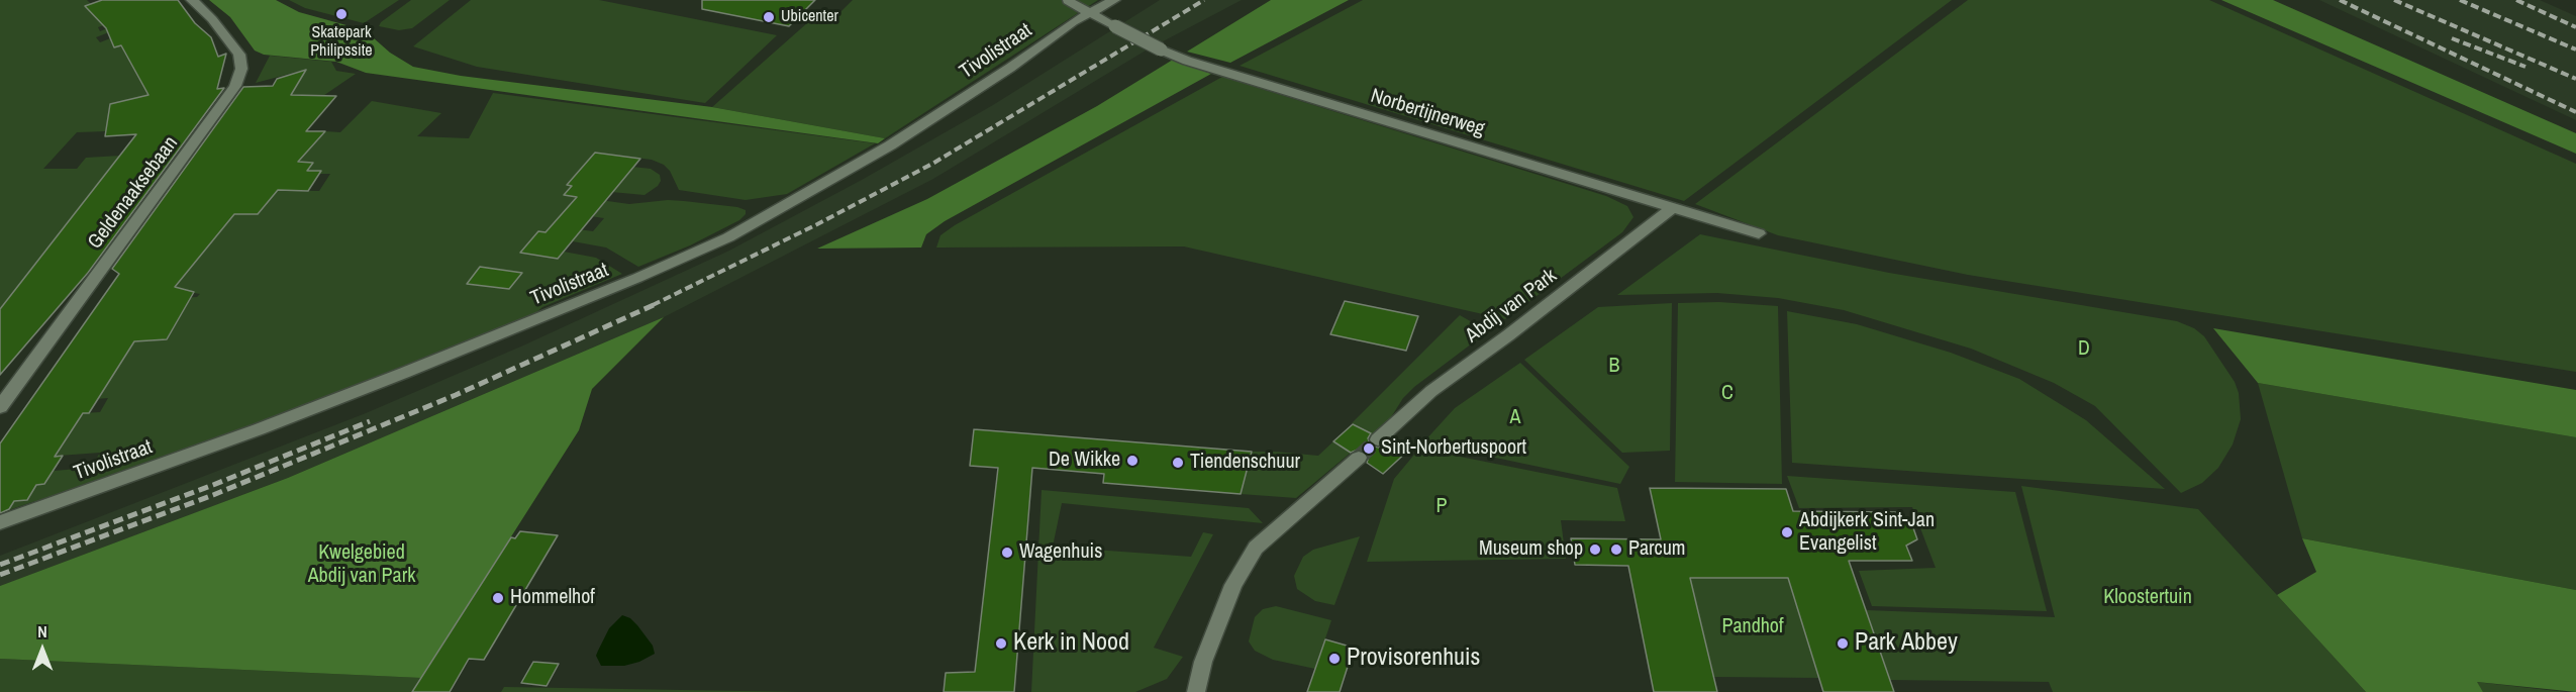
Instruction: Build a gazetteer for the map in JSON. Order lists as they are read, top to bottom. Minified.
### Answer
{"streets":{"street":["Tivolistraat","Norbertijnerweg","Geldenaaksebaan","Abdij van Park"]},"crossings":[["Tivolistraat","Norbertijnerweg"],["Norbertijnerweg","Abdij van Park"]],"parks":["D","B","C","A","P","Kwelgebied Abdij van Park","Kloostertuin","Pandhof"],"places":["Skatepark Philipssite","Ubicenter","Sint-Norbertuspoort","De Wikke","Tiendenschuur","Abdijkerk Sint-Jan Evangelist","Museum shop","Parcum","Wagenhuis","Hommelhof","Kerk in Nood","Park Abbey","Provisorenhuis"],"north":"top"}
